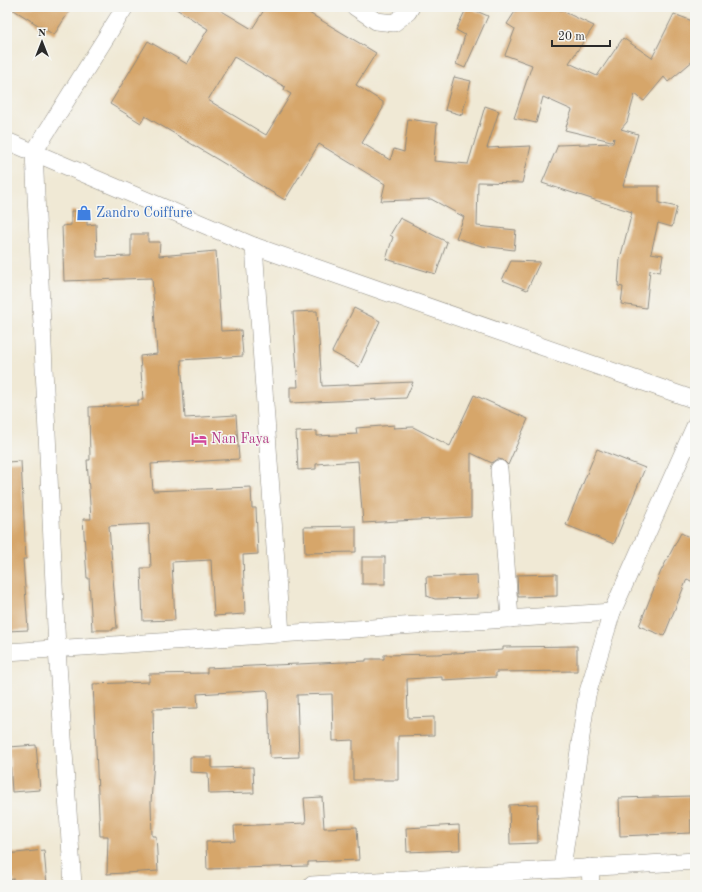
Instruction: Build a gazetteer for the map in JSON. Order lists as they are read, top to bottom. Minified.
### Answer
{"places":{"shop":["Zandro Coiffure"],"hotel":["Nan Faya"]},"scale_bar":"20 m","north":"top"}
